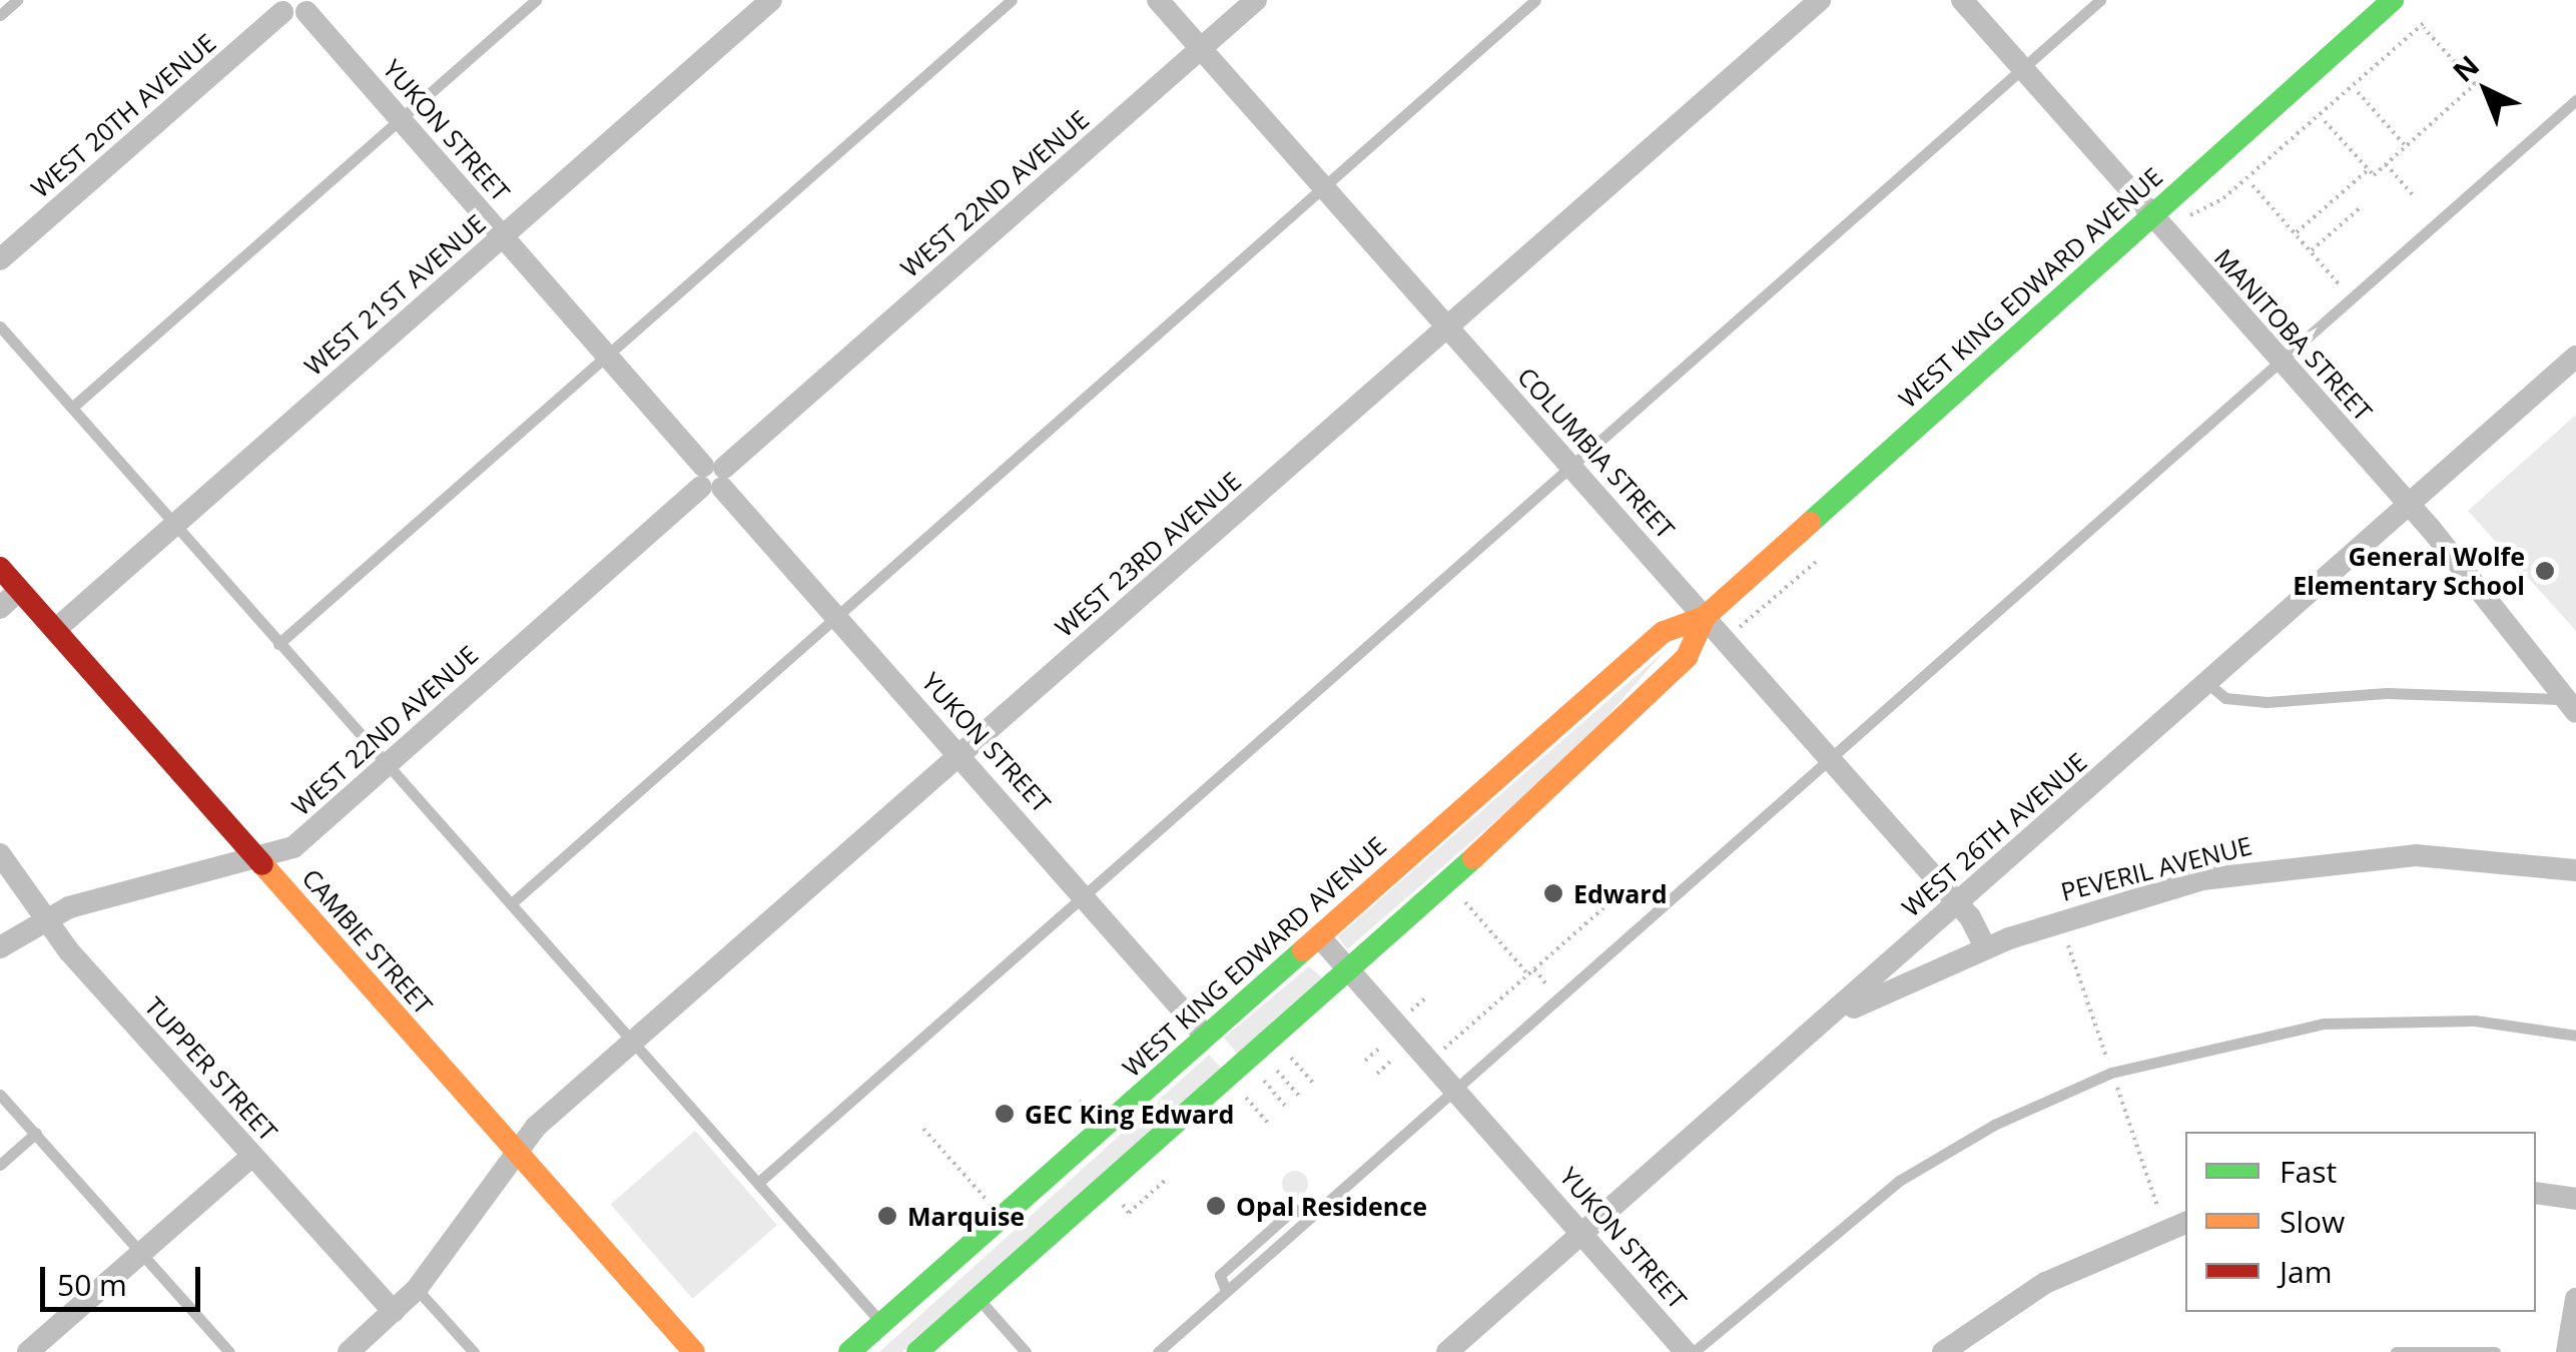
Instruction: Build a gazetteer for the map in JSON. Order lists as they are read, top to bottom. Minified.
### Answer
{"streets":{"main road":["WEST KING EDWARD AVENUE","CAMBIE STREET"],"street":["WEST 20TH AVENUE","YUKON STREET","WEST 22ND AVENUE","WEST 21ST AVENUE","MANITOBA STREET","COLUMBIA STREET","WEST 23RD AVENUE","WEST 26TH AVENUE","PEVERIL AVENUE","TUPPER STREET"]},"crossings":[["YUKON STREET","WEST 22ND AVENUE"],["YUKON STREET","WEST KING EDWARD AVENUE"],["YUKON STREET","WEST 21ST AVENUE"],["YUKON STREET","WEST 23RD AVENUE"],["YUKON STREET","WEST 26TH AVENUE"],["WEST 22ND AVENUE","COLUMBIA STREET"],["WEST 22ND AVENUE","CAMBIE STREET"],["WEST 22ND AVENUE","TUPPER STREET"],["WEST KING EDWARD AVENUE","MANITOBA STREET"],["WEST KING EDWARD AVENUE","COLUMBIA STREET"],["WEST 21ST AVENUE","CAMBIE STREET"],["MANITOBA STREET","WEST 26TH AVENUE"],["COLUMBIA STREET","WEST 23RD AVENUE"],["COLUMBIA STREET","WEST 26TH AVENUE"],["COLUMBIA STREET","PEVERIL AVENUE"],["WEST 23RD AVENUE","CAMBIE STREET"],["WEST 23RD AVENUE","TUPPER STREET"],["WEST 26TH AVENUE","PEVERIL AVENUE"]],"places":["General Wolfe Elementary School","Edward","GEC King Edward","Opal Residence","Marquise"],"legend":["Fast","Slow","Jam"],"scale_bar":"50 m","north":"top left"}
